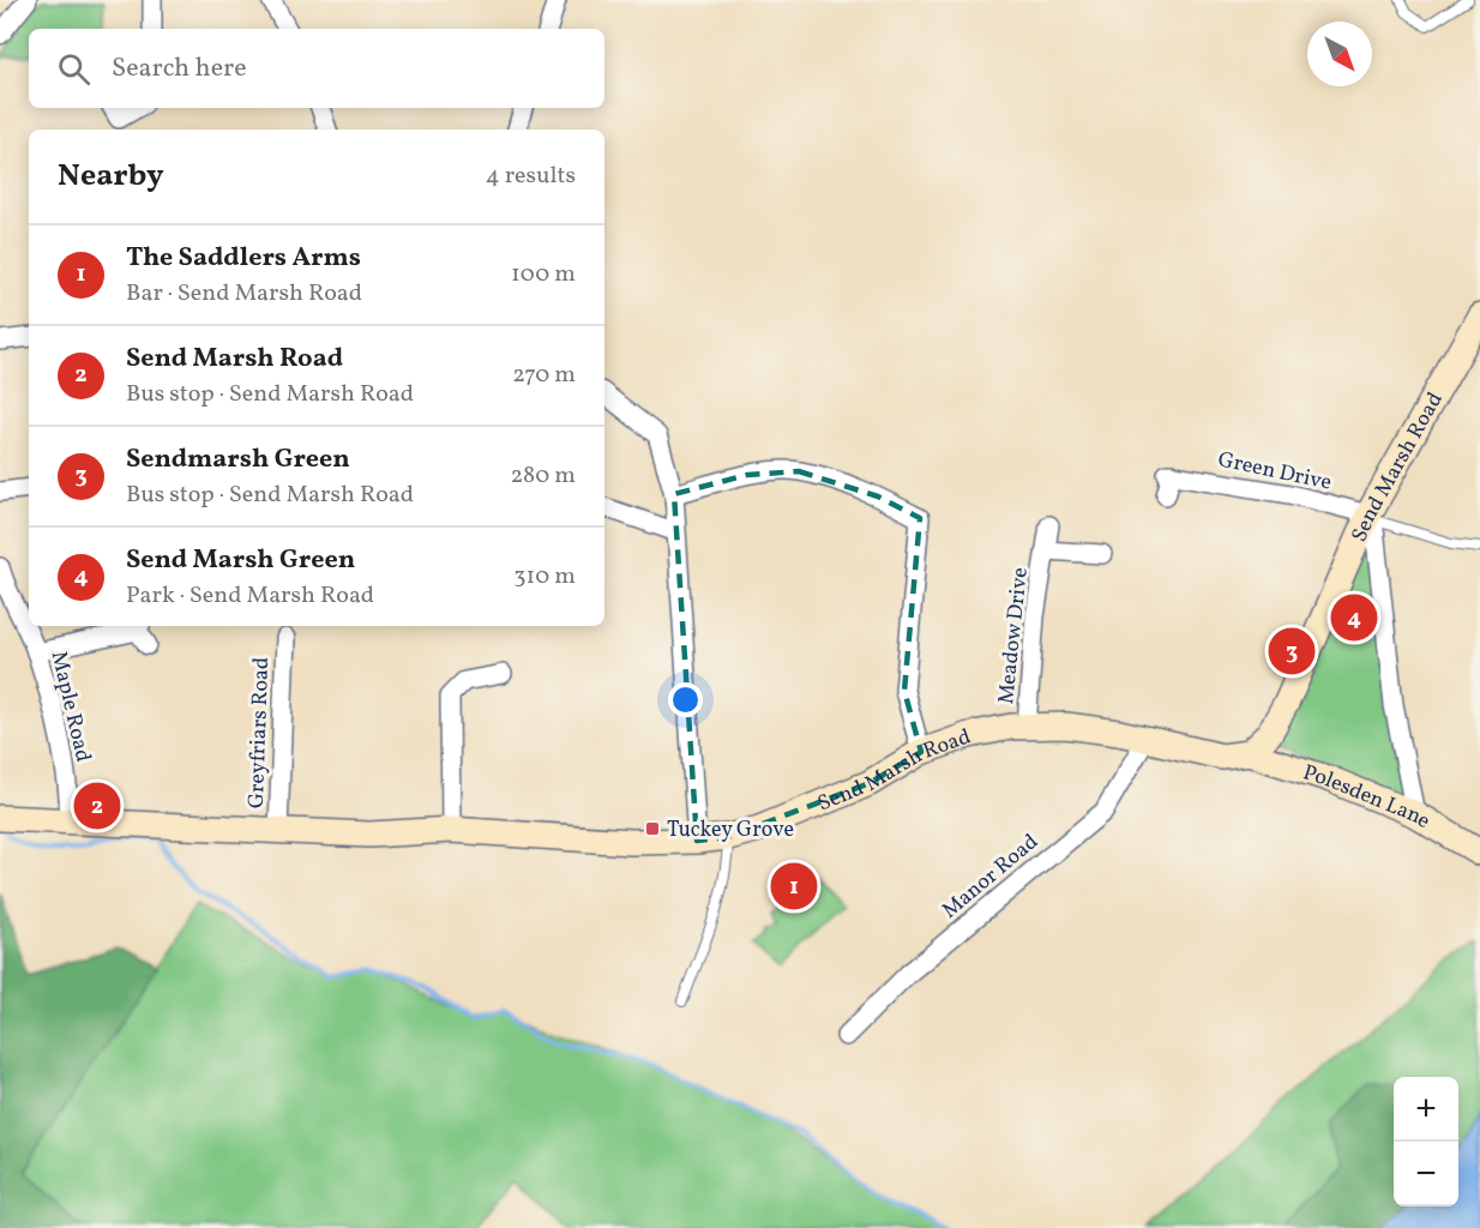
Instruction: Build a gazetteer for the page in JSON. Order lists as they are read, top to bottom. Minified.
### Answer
{"streets":{"main road":["Send Marsh Road","Polesden Lane"],"street":["Green Drive","Meadow Drive","Maple Road","Greyfriars Road","Manor Road"]},"crossings":[["Send Marsh Road","Green Drive"],["Send Marsh Road","Meadow Drive"],["Send Marsh Road","Maple Road"],["Send Marsh Road","Greyfriars Road"],["Send Marsh Road","Polesden Lane"],["Send Marsh Road","Manor Road"]],"places":{"transit":["Tuckey Grove"]},"north":"bottom right","page":{"search":"Search here","heading":["Nearby","4 results"],"list":[{"mark":"1","name":"The Saddlers Arms","note":"Bar · Send Marsh Road","value":"100 m"},{"mark":"2","name":"Send Marsh Road","note":"Bus stop · Send Marsh Road","value":"270 m"},{"mark":"3","name":"Sendmarsh Green","note":"Bus stop · Send Marsh Road","value":"280 m"},{"mark":"4","name":"Send Marsh Green","note":"Park · Send Marsh Road","value":"310 m"}],"pins":["4","3","2","1"],"map_buttons":["+","−"]}}
